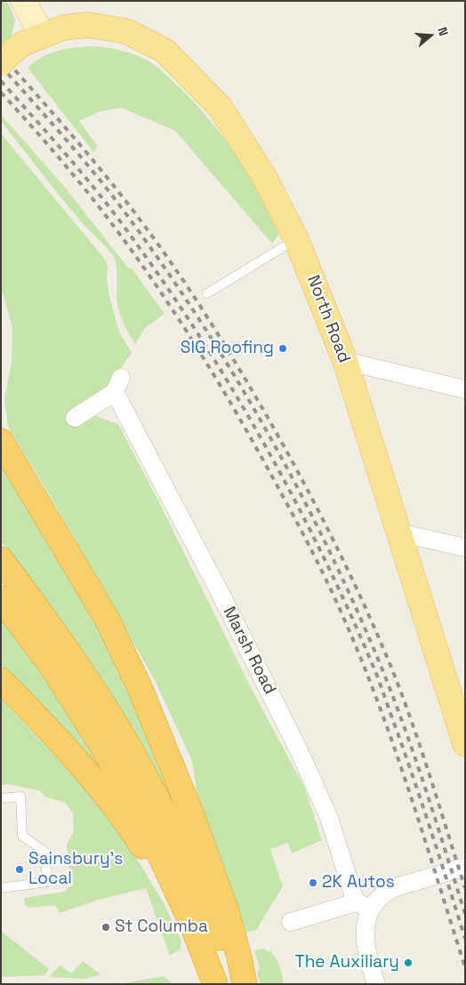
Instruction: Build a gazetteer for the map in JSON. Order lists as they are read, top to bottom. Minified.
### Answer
{"streets":{"main road":["North Road"],"street":["Marsh Road"]},"places":["SIG Roofing","Sainsbury's Local","2K Autos","St Columba","The Auxiliary"],"north":"right"}
